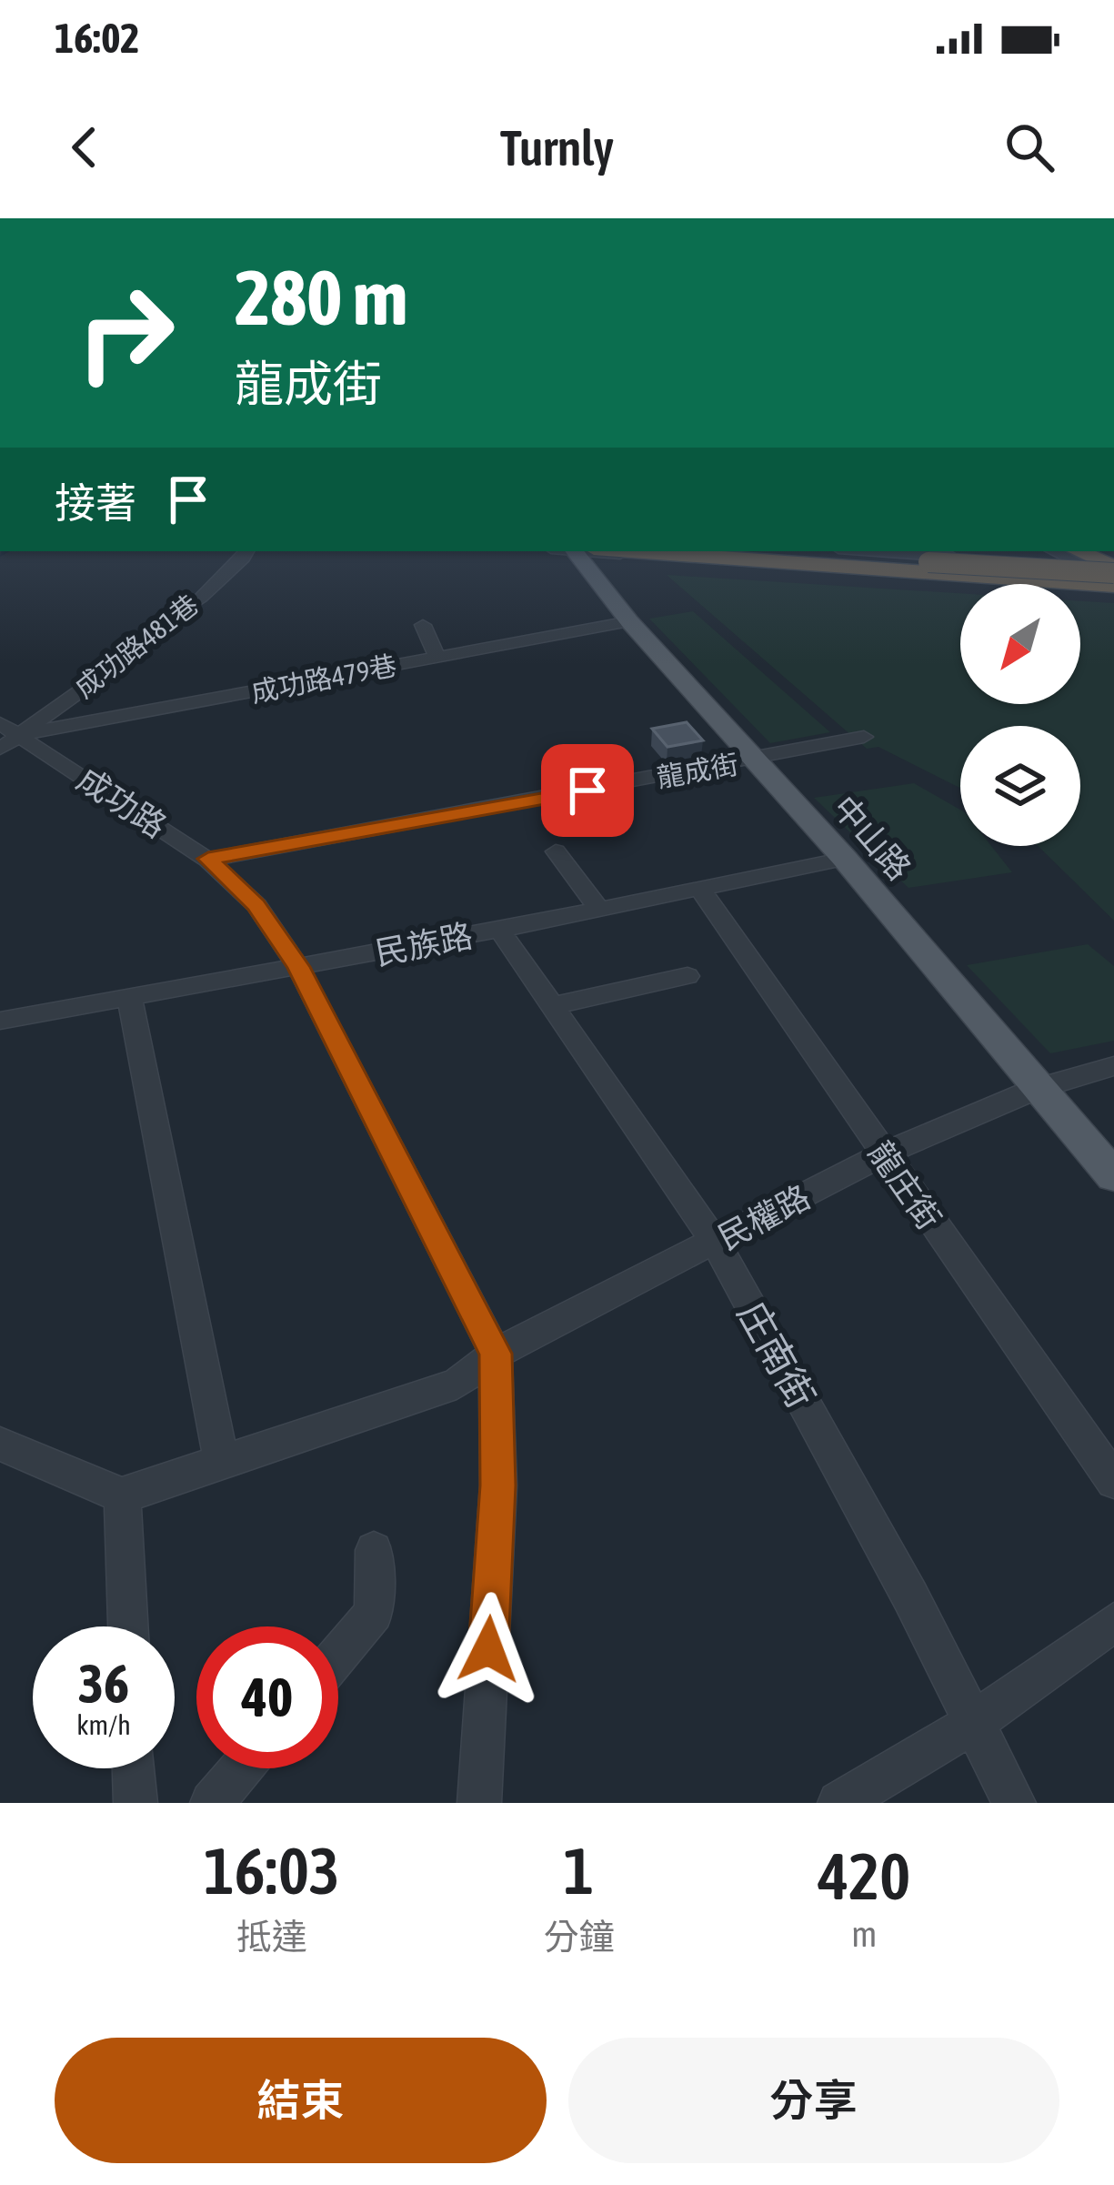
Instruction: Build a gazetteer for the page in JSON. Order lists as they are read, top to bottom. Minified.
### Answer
{"streets":{"main road":["中山路"],"street":["成功路481巷","成功路479巷","龍成街","成功路","民族路","龍庄街","民權路","庄南街"]},"crossings":[["成功路481巷","成功路479巷"],["成功路481巷","成功路"],["成功路479巷","成功路"],["成功路479巷","中山路"],["龍成街","成功路"],["龍成街","中山路"],["成功路","民族路"],["成功路","民權路"],["中山路","民族路"],["中山路","民權路"],["民族路","龍庄街"],["民族路","庄南街"],["龍庄街","民權路"],["民權路","庄南街"]],"north":"bottom left","page":{"status":"16:02","header":"Turnly","turn":["280 m","龍成街"],"then":"接著","speed":"36 km/h","limit":"40","eta":["16:03","抵達","1","分鐘","420","m"],"buttons":["結束","分享"]}}
